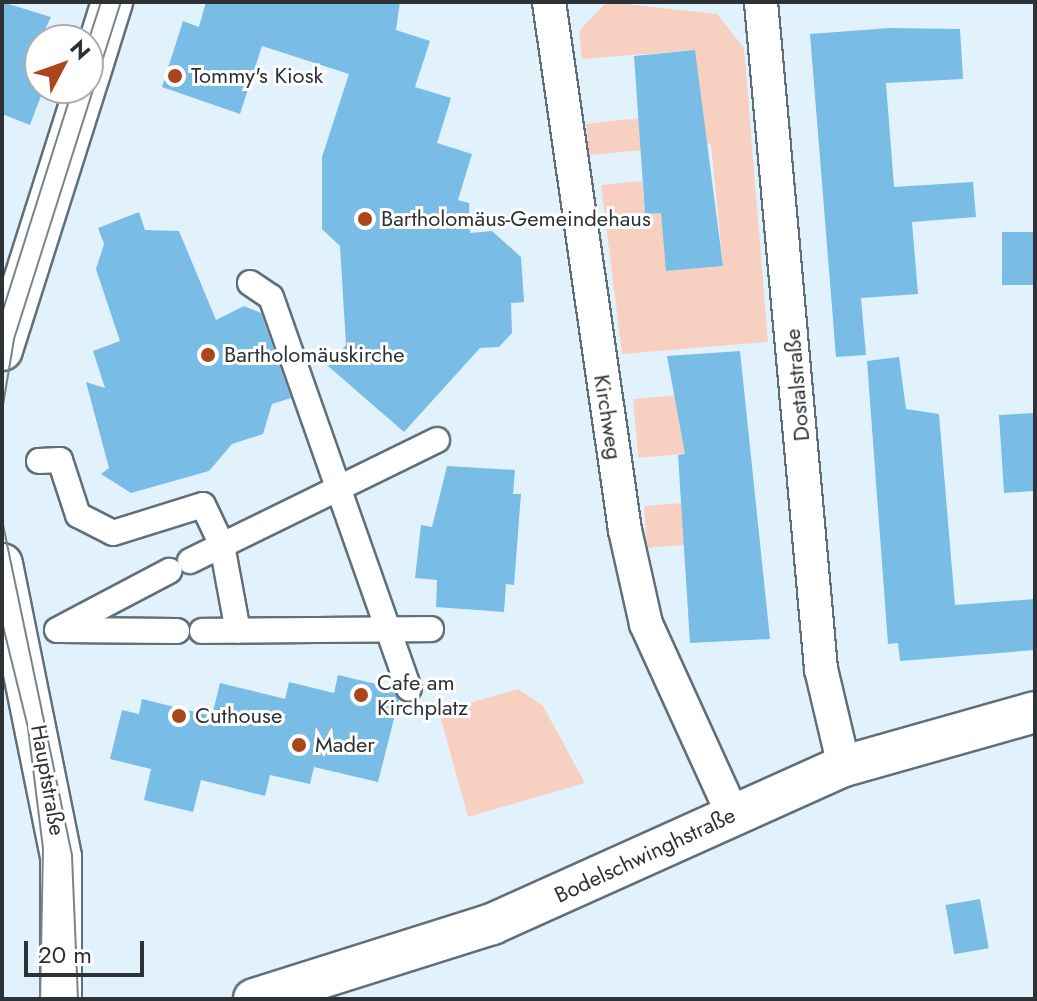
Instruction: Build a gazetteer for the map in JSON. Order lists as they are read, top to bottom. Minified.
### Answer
{"streets":{"street":["Dostalstraße","Kirchweg","Hauptstraße","Bodelschwinghstraße"]},"crossings":[["Dostalstraße","Bodelschwinghstraße"],["Kirchweg","Bodelschwinghstraße"]],"places":["Tommy's Kiosk","Bartholomäus-Gemeindehaus","Bartholomäuskirche","Cafe am Kirchplatz","Cuthouse","Mader"],"scale_bar":"20 m","north":"top right"}
